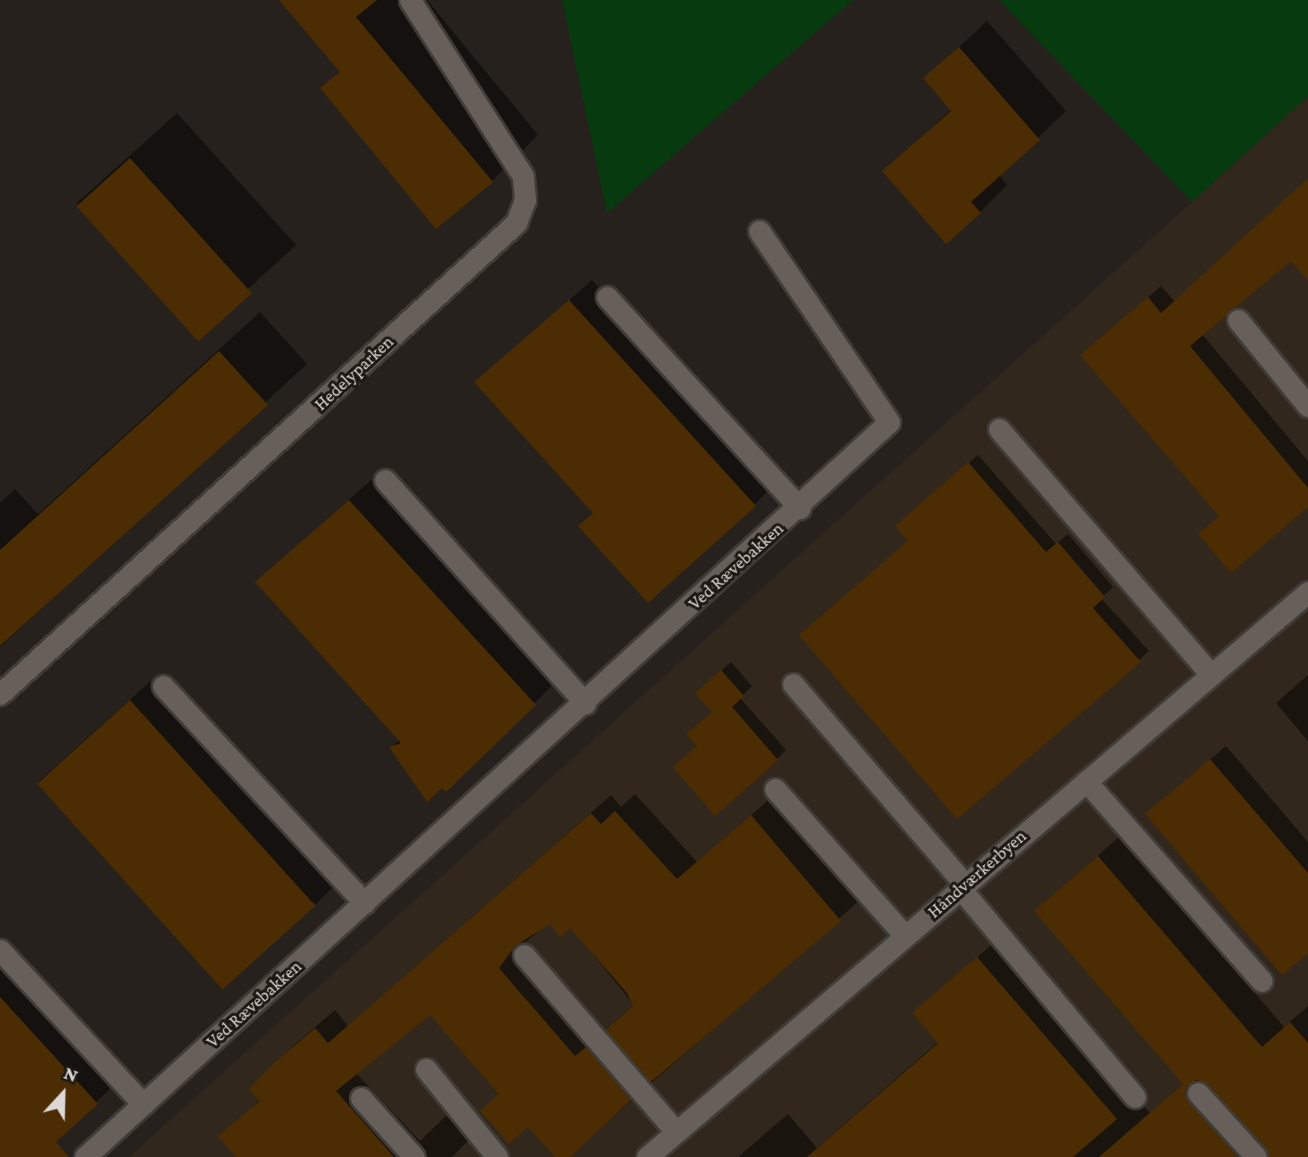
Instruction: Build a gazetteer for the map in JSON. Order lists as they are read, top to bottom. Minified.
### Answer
{"streets":{"street":["Hedelyparken","Ved Rævebakken","Håndværkerbyen"]},"north":"top"}
